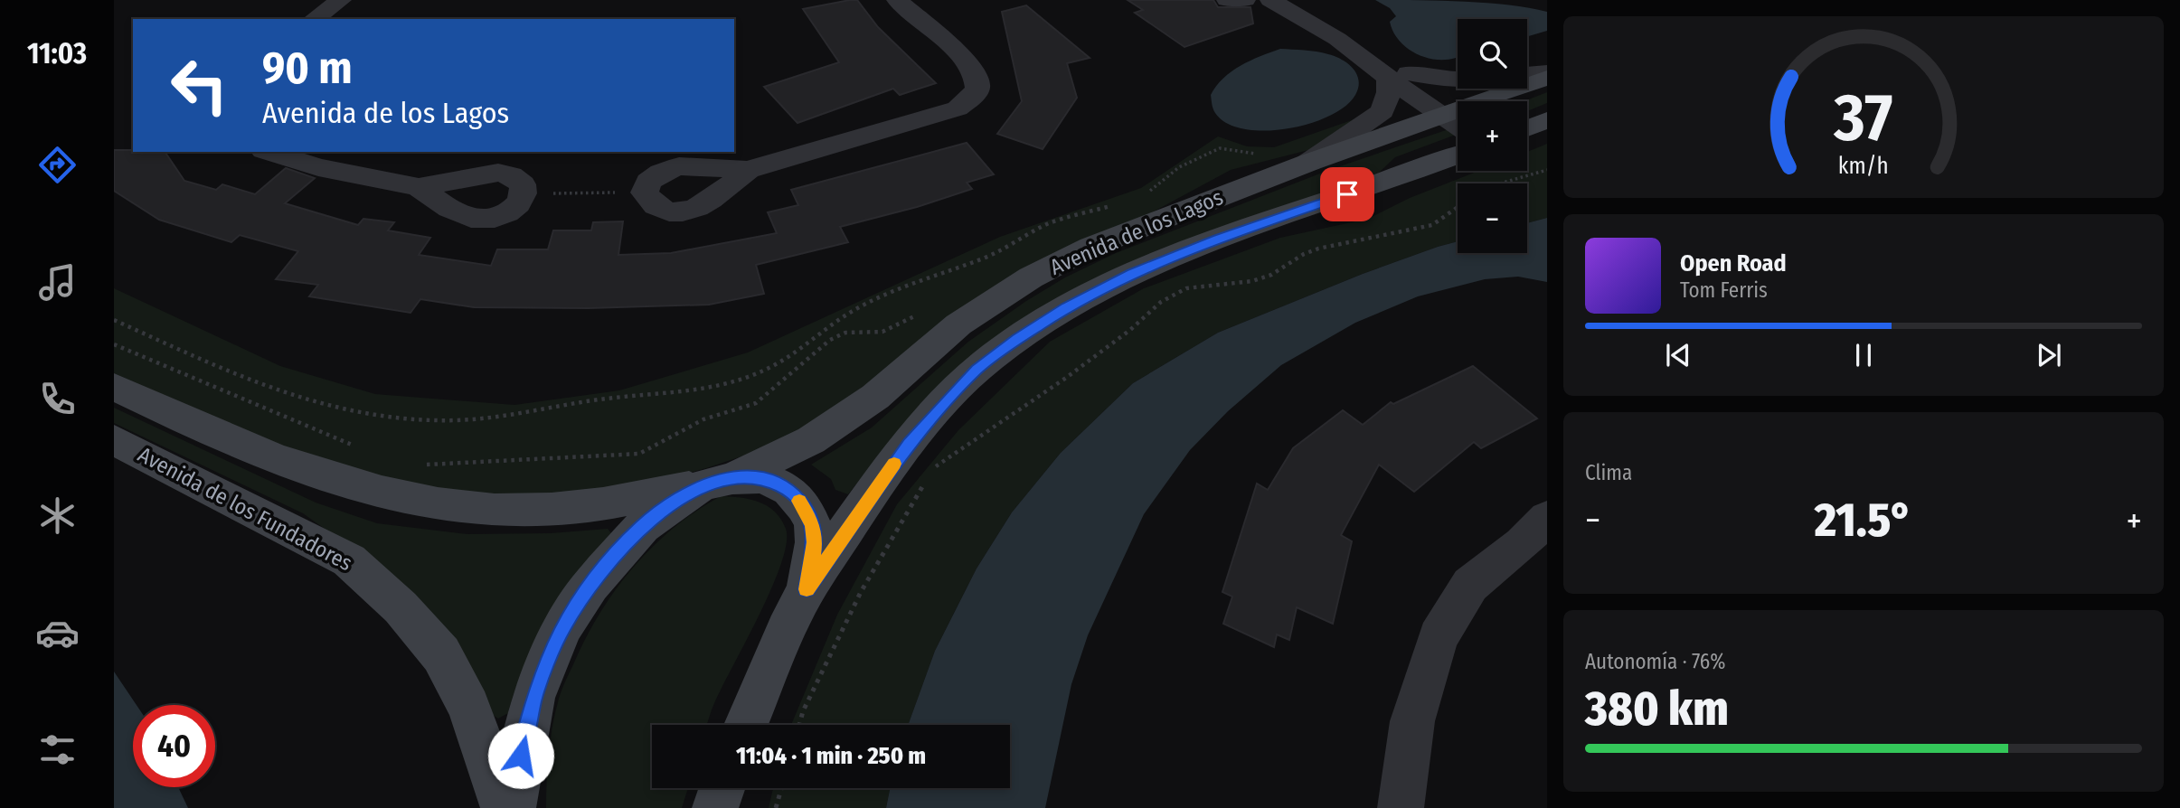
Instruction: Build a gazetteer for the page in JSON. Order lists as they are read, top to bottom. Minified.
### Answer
{"streets":{"street":["Avenida de los Lagos","Avenida de los Fundadores"]},"page":{"tabs":"11:03","map_buttons":["+","−"],"turn":["90 m","Avenida de los Lagos"],"song":["Open Road","Tom Ferris"],"tile":["Clima",["Autonomía · 76%","380 km"]],"heat":["−","21.5°","+"],"limit":"40","trip":"11:04 · 1 min · 250 m","gauge":["37","km/h"]}}
